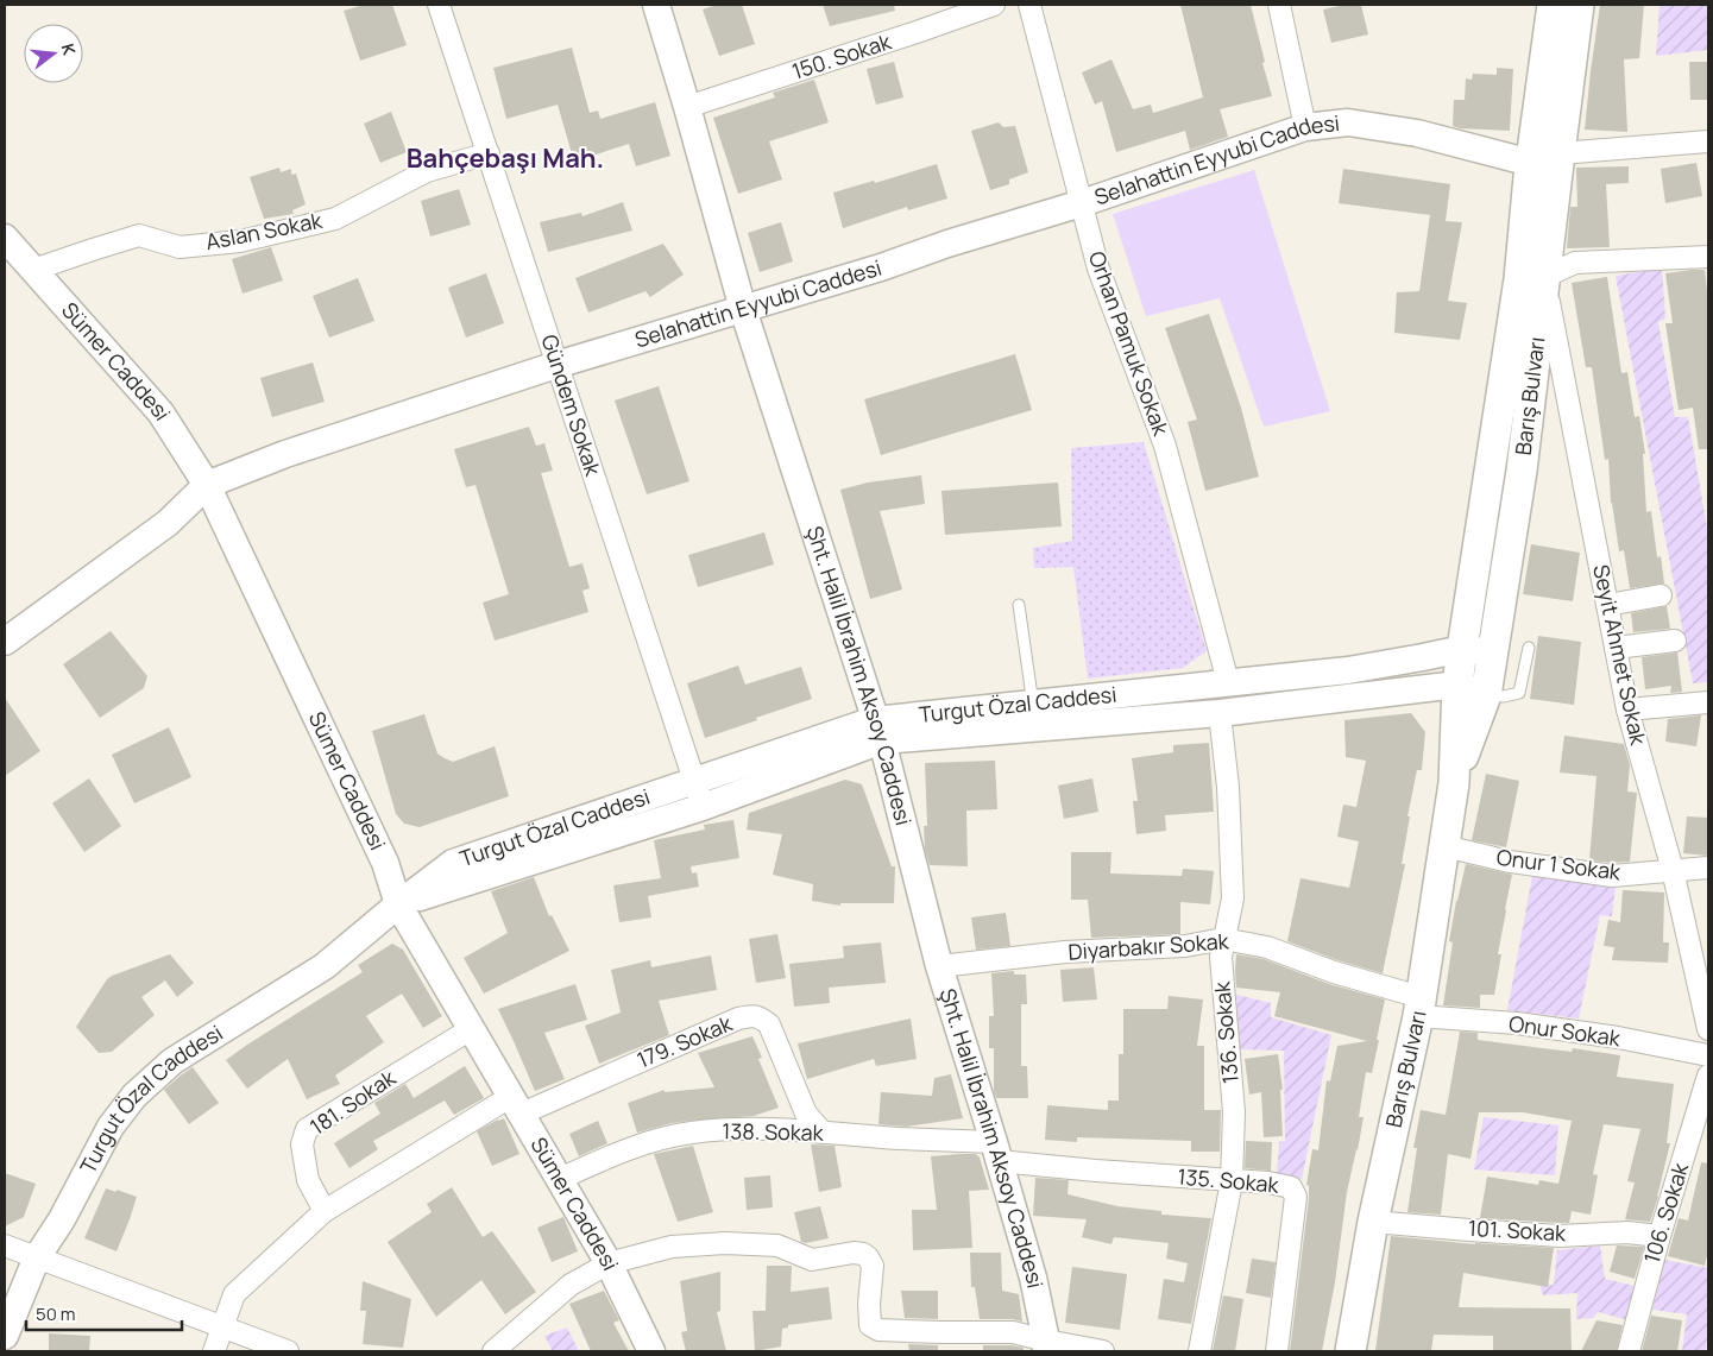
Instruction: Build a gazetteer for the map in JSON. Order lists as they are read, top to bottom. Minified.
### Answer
{"streets":{"main road":["Barış Bulvarı"],"street":["150. Sokak","Selahattin Eyyubi Caddesi","Aslan Sokak","Orhan Pamuk Sokak","Sümer Caddesi","Gündem Sokak","Seyit Ahmet Sokak","Şht. Halil İbrahim Aksoy Caddesi","Turgut Özal Caddesi","Onur 1 Sokak","Diyarbakır Sokak","Onur Sokak","136. Sokak","179. Sokak","181. Sokak","138. Sokak","135. Sokak","106. Sokak","101. Sokak"]},"crossings":[["150. Sokak","Şht. Halil İbrahim Aksoy Caddesi"],["Selahattin Eyyubi Caddesi","Orhan Pamuk Sokak"],["Selahattin Eyyubi Caddesi","Sümer Caddesi"],["Selahattin Eyyubi Caddesi","Barış Bulvarı"],["Selahattin Eyyubi Caddesi","Gündem Sokak"],["Selahattin Eyyubi Caddesi","Şht. Halil İbrahim Aksoy Caddesi"],["Aslan Sokak","Sümer Caddesi"],["Aslan Sokak","Gündem Sokak"],["Orhan Pamuk Sokak","Turgut Özal Caddesi"],["Sümer Caddesi","Turgut Özal Caddesi"],["Sümer Caddesi","179. Sokak"],["Sümer Caddesi","181. Sokak"],["Sümer Caddesi","138. Sokak"],["Barış Bulvarı","Seyit Ahmet Sokak"],["Barış Bulvarı","Turgut Özal Caddesi"],["Barış Bulvarı","Onur 1 Sokak"],["Barış Bulvarı","Diyarbakır Sokak"],["Barış Bulvarı","Onur Sokak"],["Barış Bulvarı","101. Sokak"],["Gündem Sokak","Turgut Özal Caddesi"],["Seyit Ahmet Sokak","Onur 1 Sokak"],["Şht. Halil İbrahim Aksoy Caddesi","Turgut Özal Caddesi"],["Şht. Halil İbrahim Aksoy Caddesi","Diyarbakır Sokak"],["Şht. Halil İbrahim Aksoy Caddesi","138. Sokak"],["Şht. Halil İbrahim Aksoy Caddesi","135. Sokak"],["Turgut Özal Caddesi","136. Sokak"],["Diyarbakır Sokak","Onur Sokak"],["Diyarbakır Sokak","136. Sokak"],["136. Sokak","135. Sokak"],["179. Sokak","138. Sokak"],["138. Sokak","135. Sokak"],["106. Sokak","101. Sokak"]],"districts":["Bahçebaşı Mah."],"scale_bar":"50 m","north":"right"}
